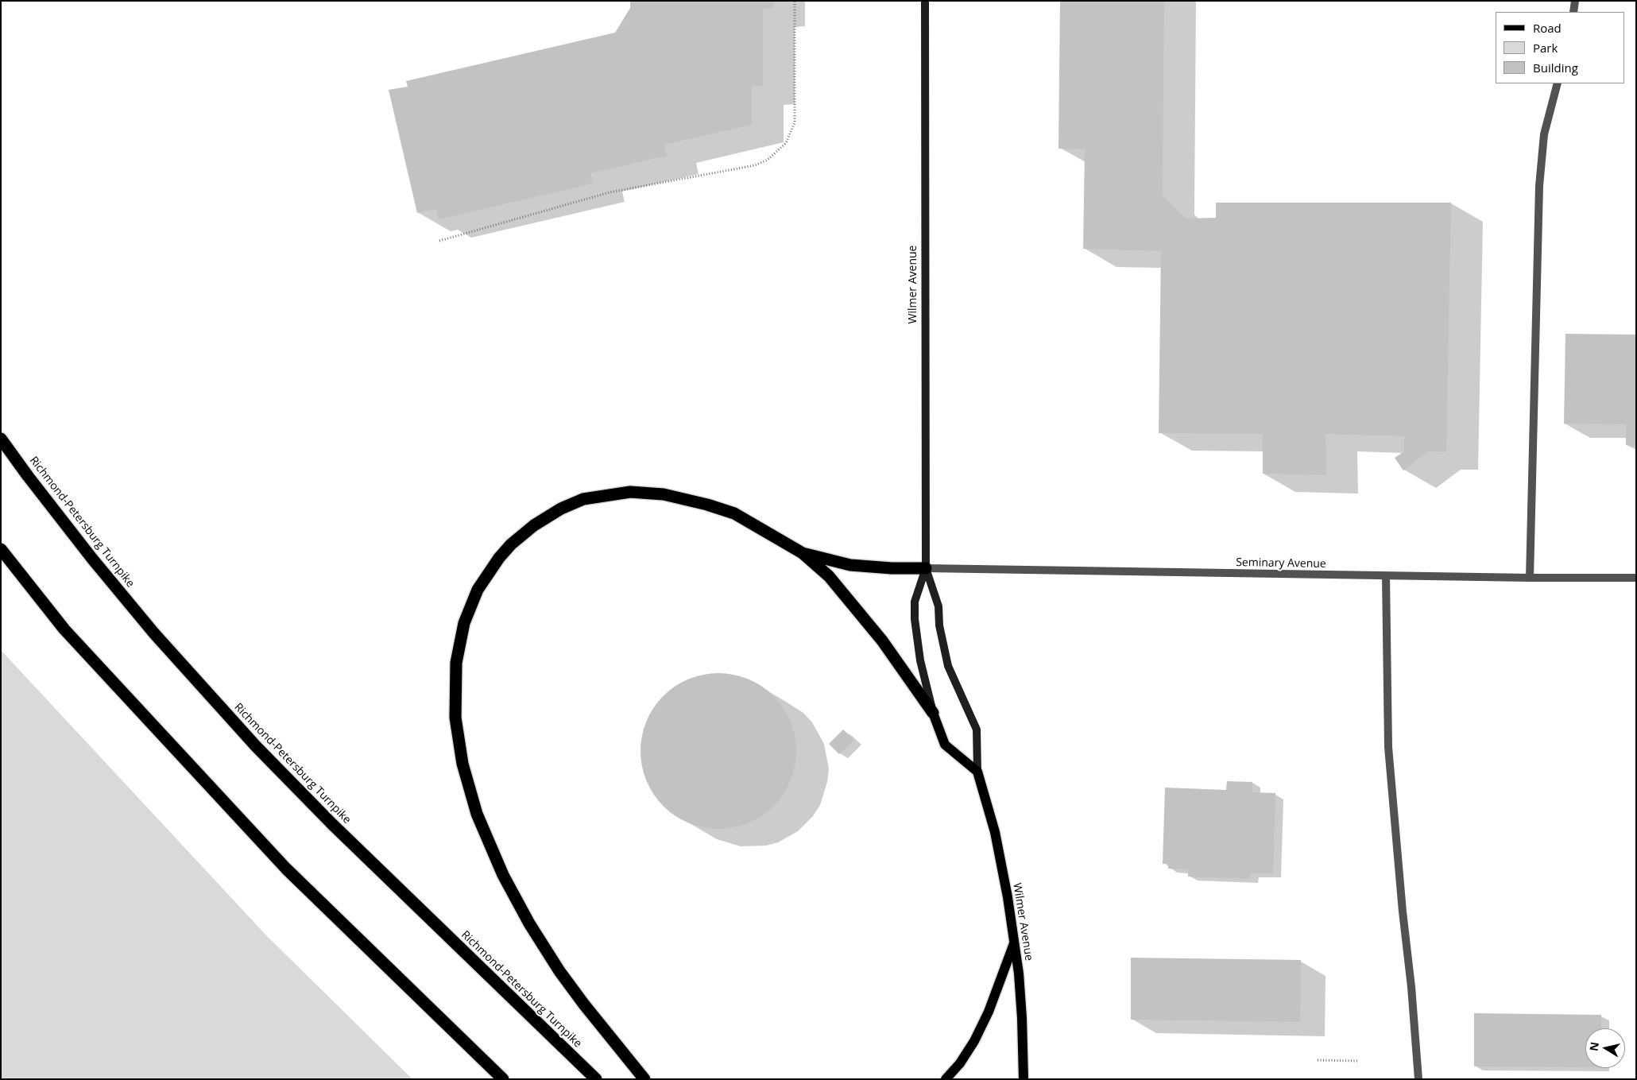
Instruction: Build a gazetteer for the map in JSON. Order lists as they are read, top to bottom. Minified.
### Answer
{"streets":{"highway":["Richmond-Petersburg Turnpike"],"main road":["Wilmer Avenue"],"street":["Seminary Avenue"]},"crossings":[["Wilmer Avenue","Seminary Avenue"]],"legend":["Road","Park","Building"],"north":"left"}
